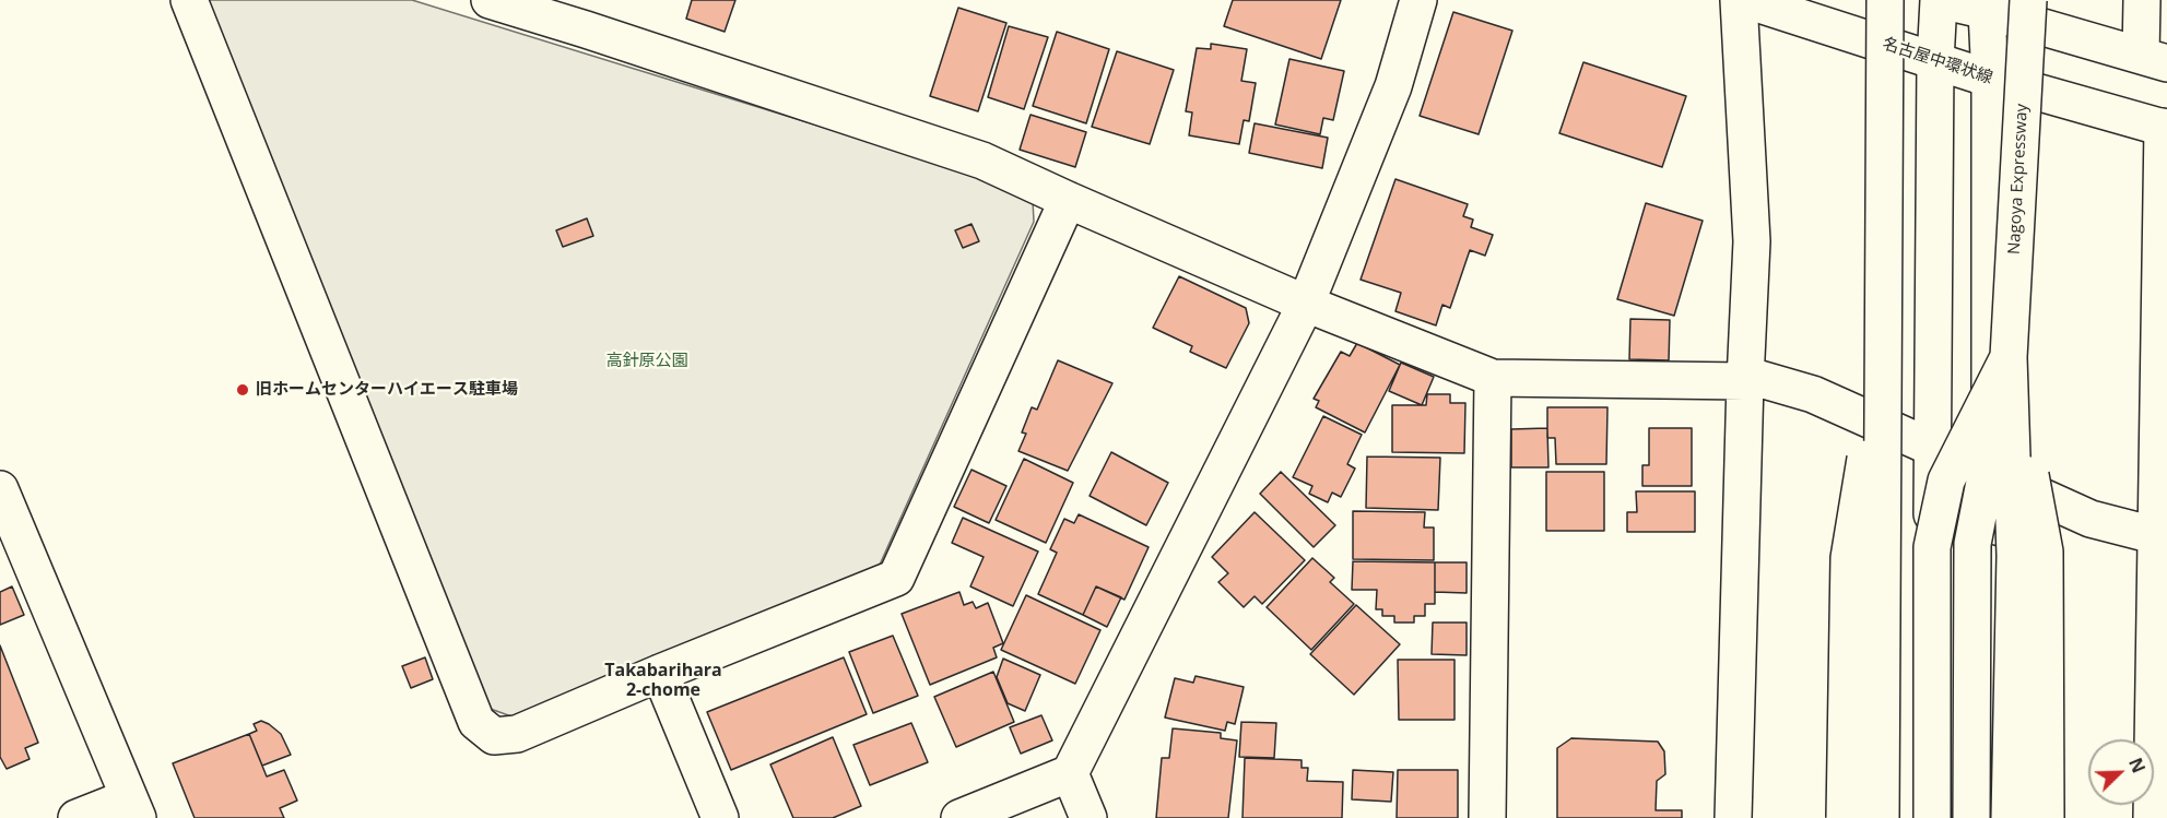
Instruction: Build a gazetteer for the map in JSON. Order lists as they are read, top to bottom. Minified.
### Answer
{"streets":{"main road":["名古屋中環状線","Nagoya Expressway"]},"districts":["Takabarihara 2-chome"],"parks":["高針原公園"],"places":["旧ホームセンターハイエース駐車場"],"north":"top right"}
